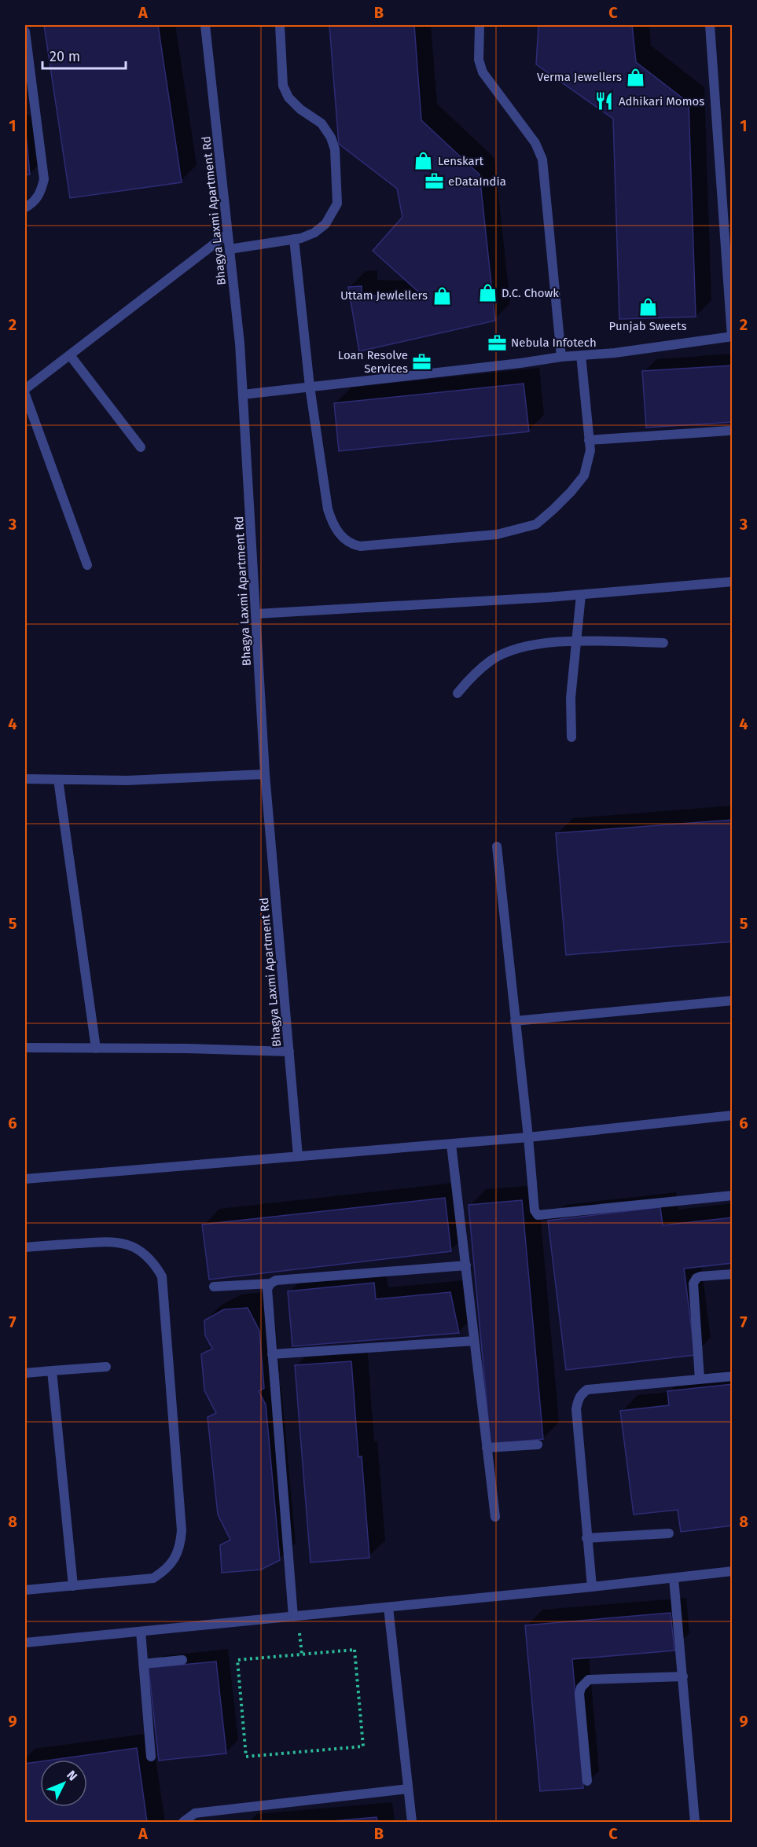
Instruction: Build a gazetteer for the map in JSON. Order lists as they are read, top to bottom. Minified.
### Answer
{"streets":{"street":["Bhagya Laxmi Apartment Rd"]},"places":{"shop":["Verma Jewellers","Lenskart","D.C. Chowk","Uttam Jewlellers","Punjab Sweets"],"restaurant":["Adhikari Momos"],"office":["eDataIndia","Nebula Infotech","Loan Resolve Services"]},"scale_bar":"20 m","north":"top right","grid":{"columns":["A","B","C"],"rows":["1","2","3","4","5","6","7","8","9"]}}
